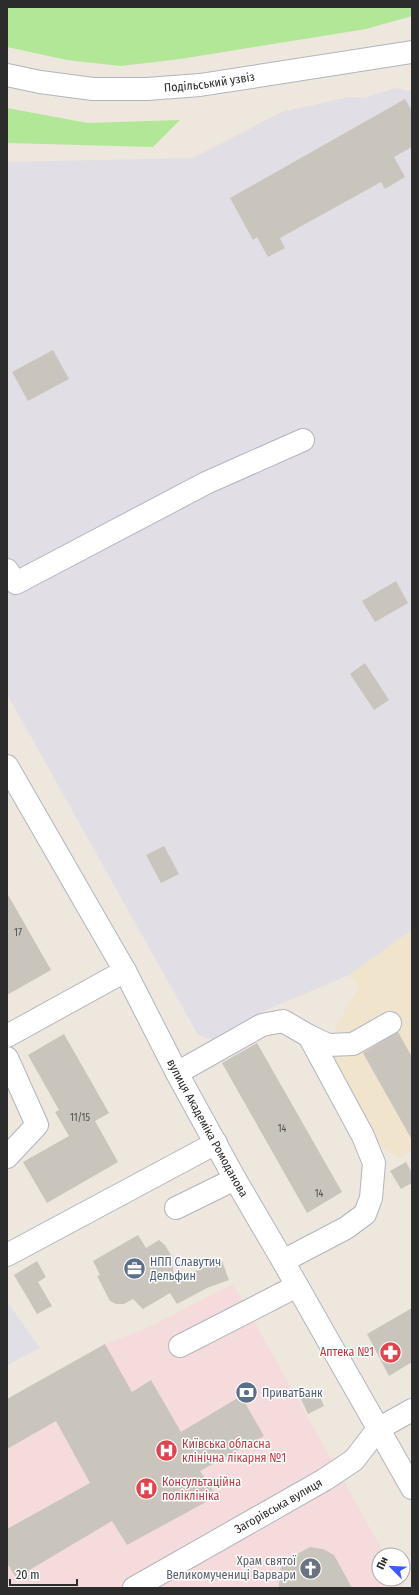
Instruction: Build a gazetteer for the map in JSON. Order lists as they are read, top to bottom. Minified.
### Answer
{"streets":{"street":["Подільський узвіз","вулиця Академіка Ромоданова","Загорівська вулиця"]},"crossings":[["вулиця Академіка Ромоданова","Загорівська вулиця"]],"places":{"office":["НПП Славутич Дельфин"],"pharmacy":["Аптека №1"],"bank":["ПриватБанк"],"hospital":["Київська обласна клінічна лікарня №1","Консультаційна поліклініка"],"church":["Храм святої Великомучениці Варвари"]},"house_numbers":["17","11/15","14","14"],"scale_bar":"20 m","north":"top left"}
